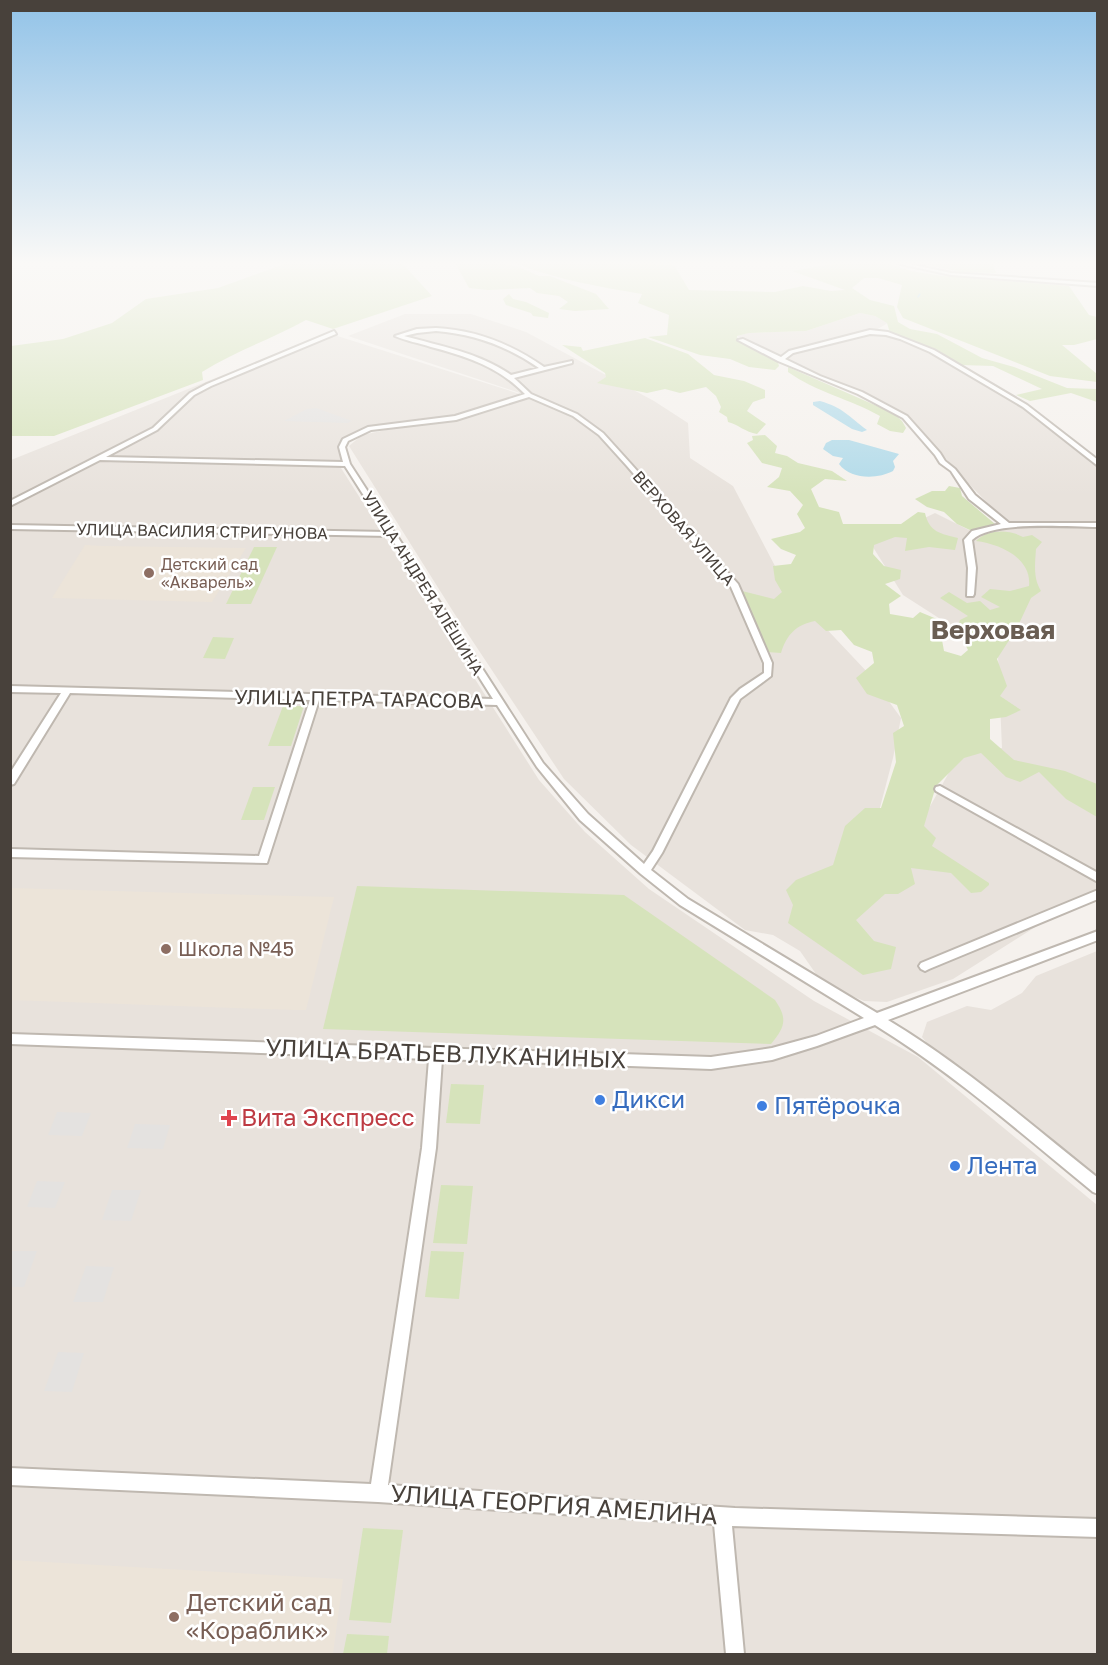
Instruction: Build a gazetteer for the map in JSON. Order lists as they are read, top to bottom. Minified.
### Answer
{"streets":{"street":["ВЕРХОВАЯ УЛИЦА","УЛИЦА ВАСИЛИЯ СТРИГУНОВА","УЛИЦА АНДРЕЯ АЛЁШИНА","УЛИЦА ПЕТРА ТАРАСОВА","УЛИЦА БРАТЬЕВ ЛУКАНИНЫХ","УЛИЦА ГЕОРГИЯ АМЕЛИНА"]},"crossings":[["ВЕРХОВАЯ УЛИЦА","УЛИЦА ПЕТРА ТАРАСОВА"],["УЛИЦА ВАСИЛИЯ СТРИГУНОВА","УЛИЦА АНДРЕЯ АЛЁШИНА"],["УЛИЦА АНДРЕЯ АЛЁШИНА","УЛИЦА ПЕТРА ТАРАСОВА"],["УЛИЦА ПЕТРА ТАРАСОВА","УЛИЦА БРАТЬЕВ ЛУКАНИНЫХ"]],"districts":["Верховая"],"places":{"other":["Детский сад «Акварель»","Школа №45","Дикси","Пятёрочка","Лента","Детский сад «Кораблик»"],"health":["Вита Экспресс"]}}
